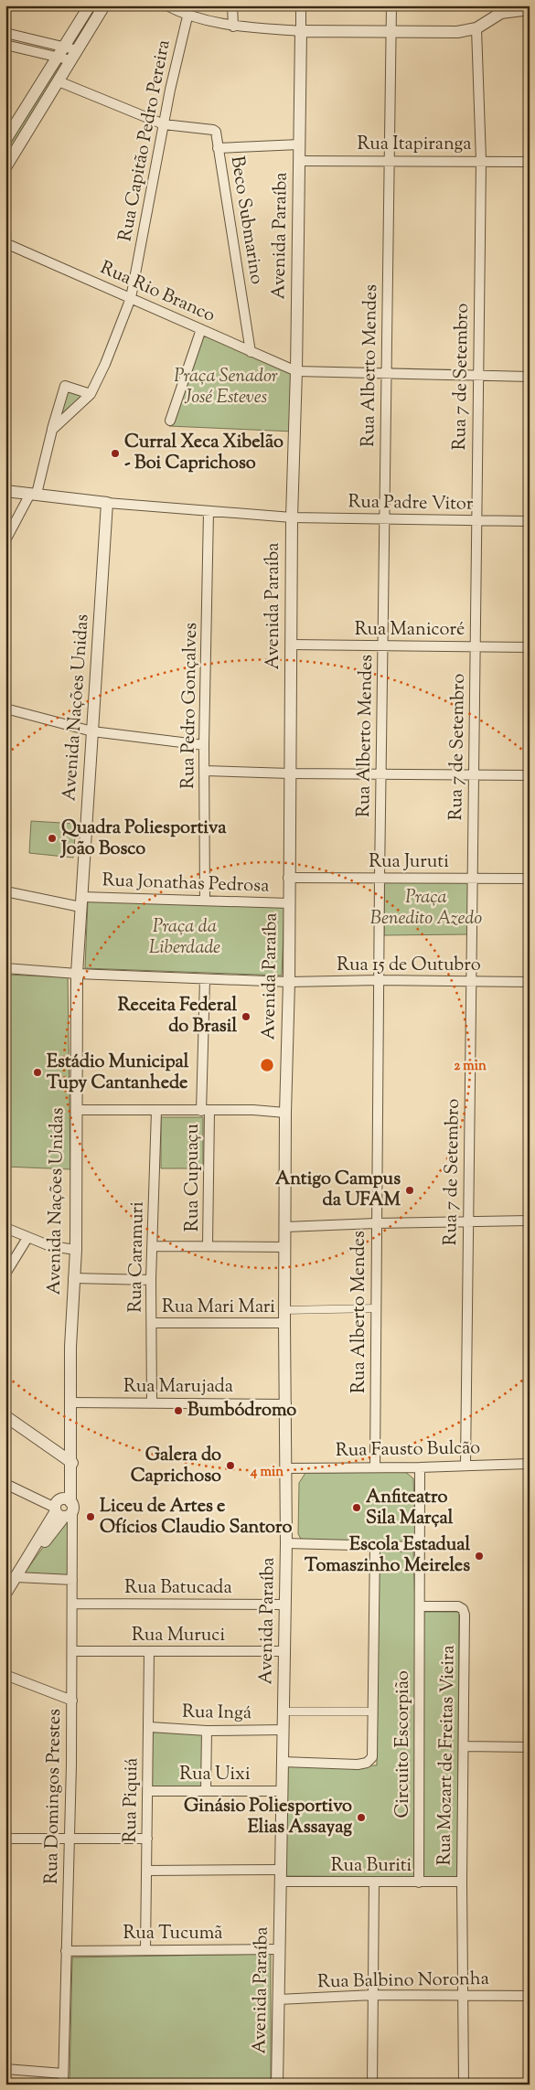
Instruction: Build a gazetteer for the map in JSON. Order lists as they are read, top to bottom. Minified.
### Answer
{"streets":{"street":["Rua Capitão Pedro Pereira","Rua Itapiranga","Beco Submarino","Avenida Paraíba","Rua Rio Branco","Rua Alberto Mendes","Rua 7 de Setembro","Rua Padre Vitor","Rua Manicoré","Rua Pedro Gonçalves","Avenida Nações Unidas","Rua Juruti","Rua Jonathas Pedrosa","Rua 15 de Outubro","Rua Cupuaçu","Rua Caramuri","Rua Mari Mari","Rua Marujada","Rua Fausto Bulcão","Rua Batucada","Rua Muruci","Rua Ingá","Circuito Escorpião","Rua Mozart de Freitas Vieira","Rua Uixi","Rua Domingos Prestes","Rua Piquiá","Rua Buriti","Rua Tucumã","Rua Balbino Noronha"]},"crossings":[["Rua Capitão Pedro Pereira","Beco Submarino"],["Rua Capitão Pedro Pereira","Rua Rio Branco"],["Rua Itapiranga","Avenida Paraíba"],["Rua Itapiranga","Rua Alberto Mendes"],["Rua Itapiranga","Rua 7 de Setembro"],["Beco Submarino","Rua Rio Branco"],["Avenida Paraíba","Rua Rio Branco"],["Avenida Paraíba","Rua Padre Vitor"],["Avenida Paraíba","Rua Manicoré"],["Avenida Paraíba","Rua Juruti"],["Avenida Paraíba","Rua Jonathas Pedrosa"],["Avenida Paraíba","Rua 15 de Outubro"],["Avenida Paraíba","Rua Mari Mari"],["Avenida Paraíba","Rua Marujada"],["Avenida Paraíba","Rua Fausto Bulcão"],["Avenida Paraíba","Rua Batucada"],["Avenida Paraíba","Rua Muruci"],["Avenida Paraíba","Rua Ingá"],["Avenida Paraíba","Rua Uixi"],["Avenida Paraíba","Rua Buriti"],["Avenida Paraíba","Rua Tucumã"],["Avenida Paraíba","Rua Balbino Noronha"],["Rua Alberto Mendes","Rua Padre Vitor"],["Rua Alberto Mendes","Rua Manicoré"],["Rua Alberto Mendes","Rua Juruti"],["Rua Alberto Mendes","Rua 15 de Outubro"],["Rua Alberto Mendes","Rua Fausto Bulcão"],["Rua 7 de Setembro","Rua Padre Vitor"],["Rua 7 de Setembro","Rua Manicoré"],["Rua 7 de Setembro","Rua Juruti"],["Rua 7 de Setembro","Rua 15 de Outubro"],["Rua 7 de Setembro","Rua Fausto Bulcão"],["Rua Padre Vitor","Rua Pedro Gonçalves"],["Rua Padre Vitor","Avenida Nações Unidas"],["Rua Pedro Gonçalves","Rua Jonathas Pedrosa"],["Avenida Nações Unidas","Rua Jonathas Pedrosa"],["Avenida Nações Unidas","Rua 15 de Outubro"],["Avenida Nações Unidas","Rua Marujada"],["Avenida Nações Unidas","Rua Domingos Prestes"],["Rua Caramuri","Rua Mari Mari"],["Rua Caramuri","Rua Marujada"],["Rua Batucada","Rua Domingos Prestes"],["Rua Muruci","Rua Domingos Prestes"],["Rua Muruci","Rua Piquiá"],["Rua Ingá","Rua Piquiá"],["Circuito Escorpião","Rua Mozart de Freitas Vieira"],["Circuito Escorpião","Rua Buriti"],["Rua Mozart de Freitas Vieira","Rua Buriti"],["Rua Mozart de Freitas Vieira","Rua Balbino Noronha"],["Rua Uixi","Rua Piquiá"],["Rua Domingos Prestes","Rua Tucumã"],["Rua Piquiá","Rua Buriti"],["Rua Piquiá","Rua Tucumã"]],"parks":["Praça Senador José Esteves","Praça Benedito Azedo","Praça da Liberdade"],"places":["Curral Xeca Xibelão - Boi Caprichoso","Quadra Poliesportiva João Bosco","Receita Federal do Brasil","Estádio Municipal Tupy Cantanhede","Antigo Campus da UFAM","Bumbódromo","Galera do Caprichoso","Anfiteatro Sila Marçal","Liceu de Artes e Ofícios Claudio Santoro","Escola Estadual Tomaszinho Meireles","Ginásio Poliesportivo Elias Assayag"],"rings":["2 min","4 min"]}
